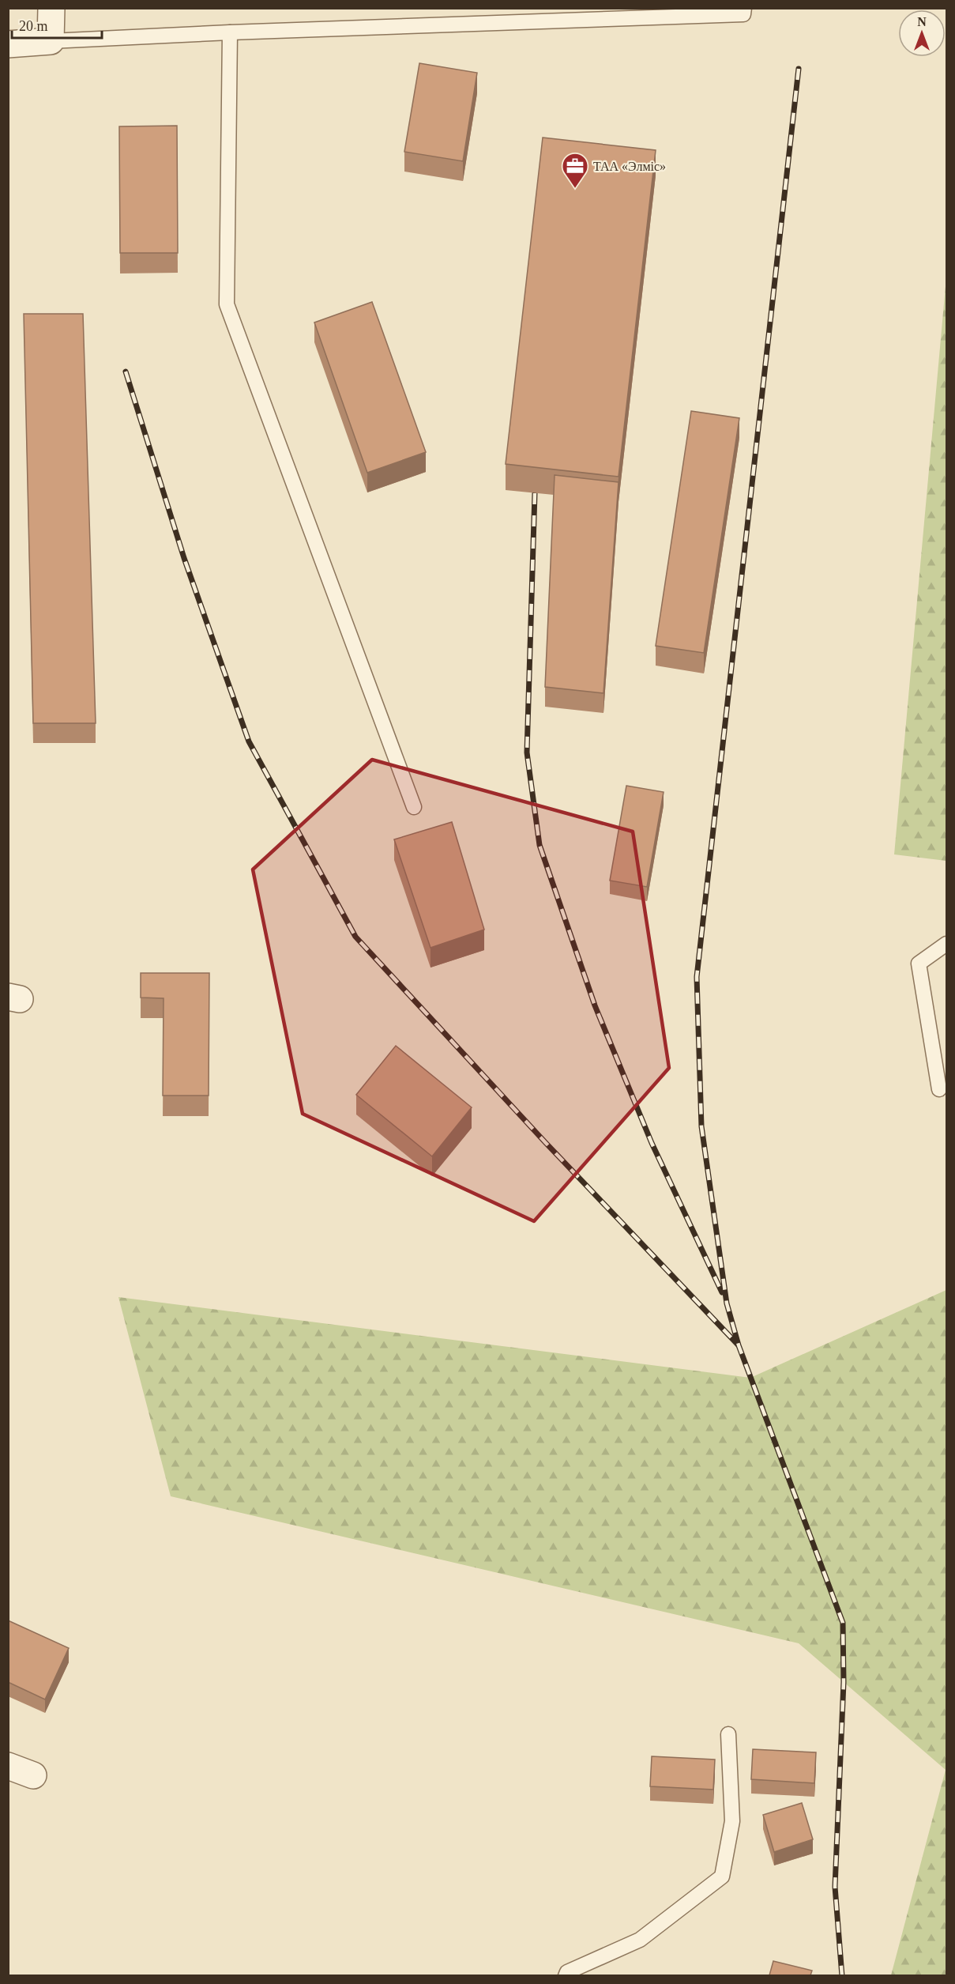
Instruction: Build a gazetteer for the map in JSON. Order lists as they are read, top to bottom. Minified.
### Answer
{"places":{"office":["ТАА «Элміс»"]},"scale_bar":"20 m","north":"top"}
